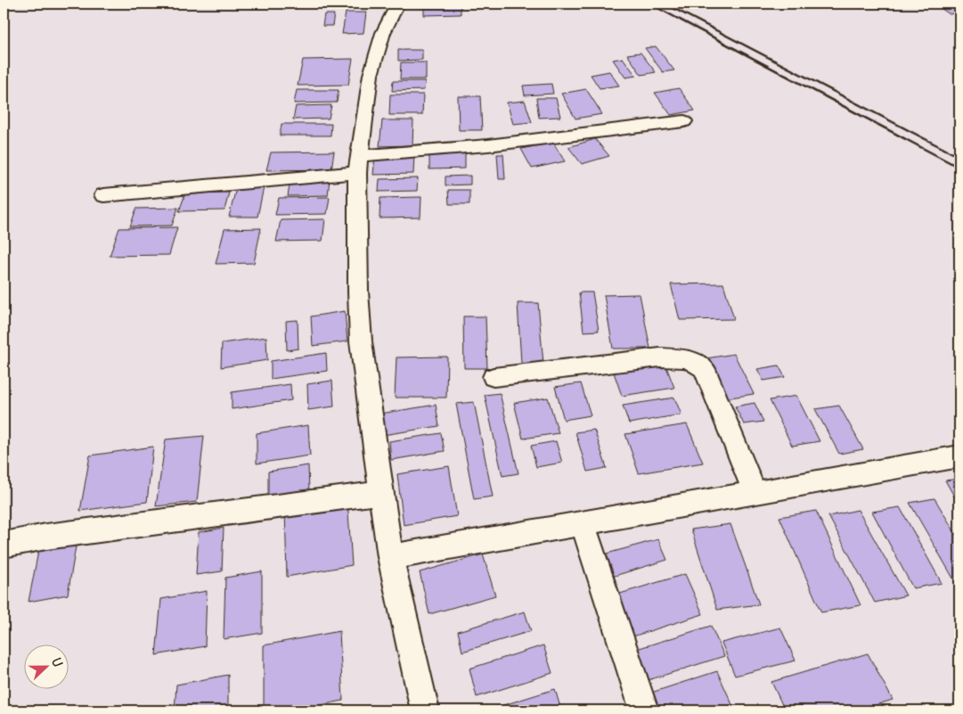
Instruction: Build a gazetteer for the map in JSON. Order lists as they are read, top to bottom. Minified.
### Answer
{"north":"right"}
